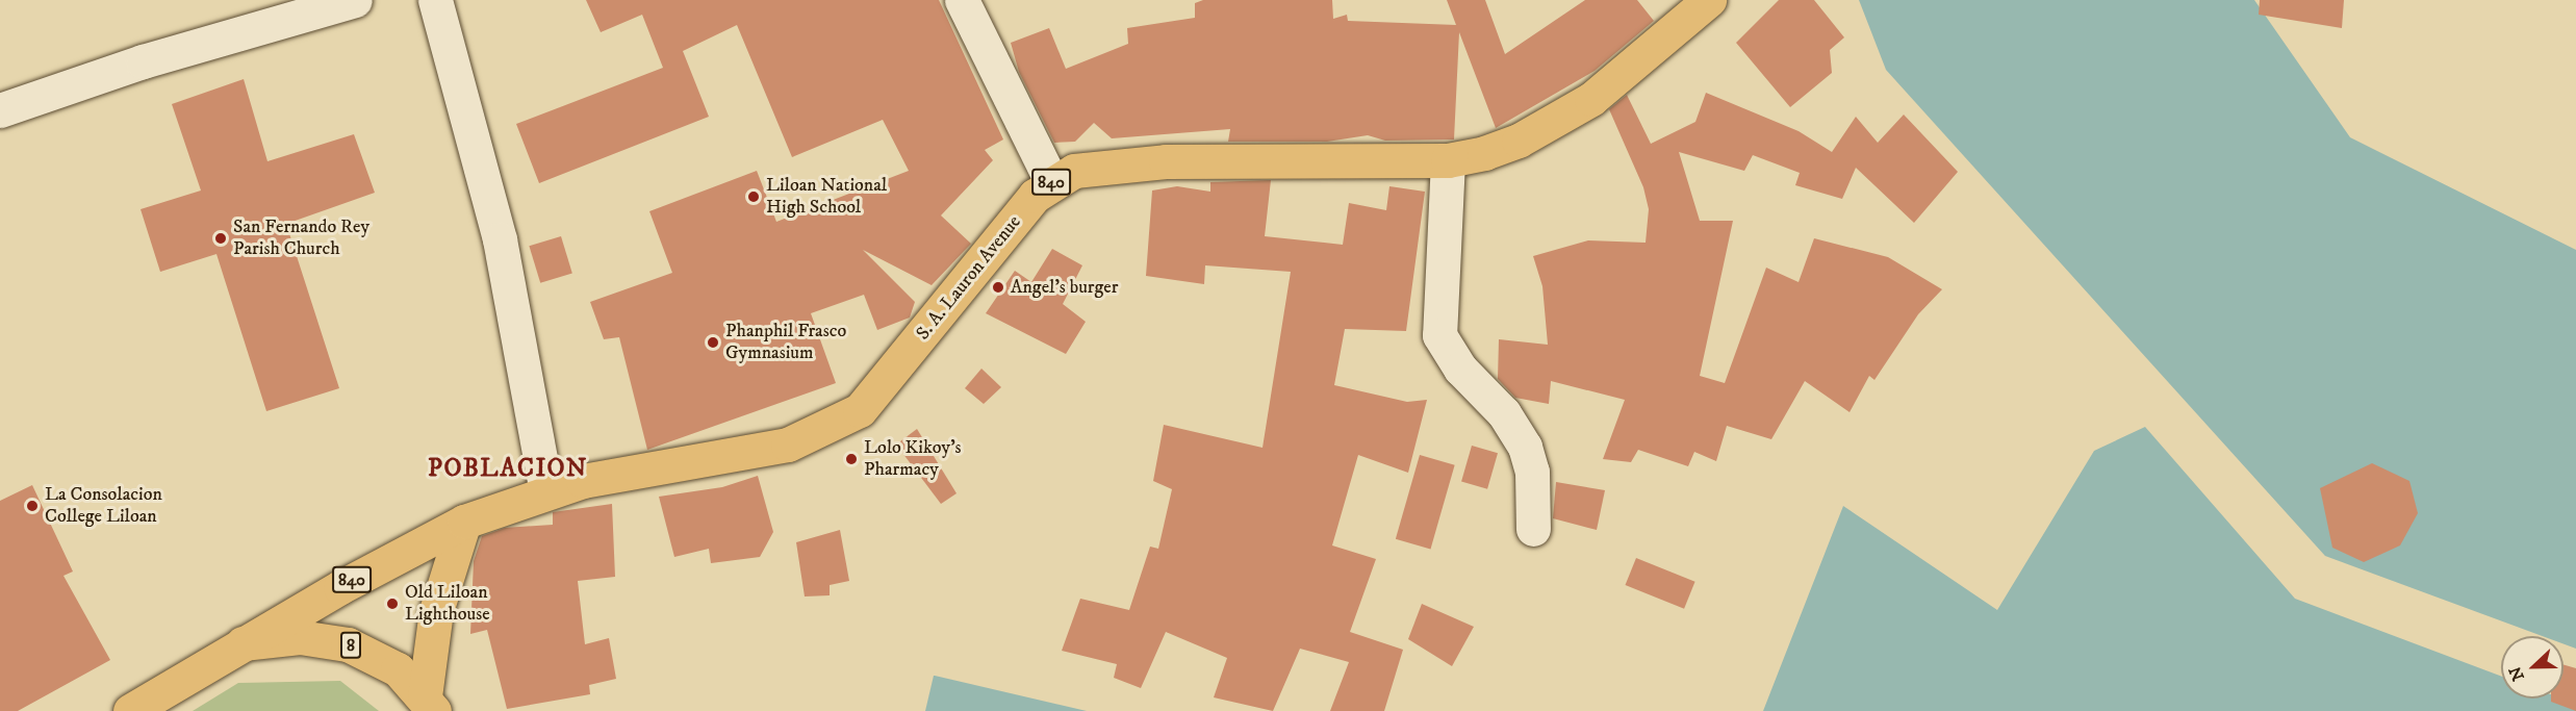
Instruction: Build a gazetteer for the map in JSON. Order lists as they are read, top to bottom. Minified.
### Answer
{"streets":{"main road":["840","S. A. Lauron Avenue","8"]},"crossings":[["S. A. Lauron Avenue","8"]],"districts":["POBLACION"],"places":["Liloan National High School","San Fernando Rey Parish Church","Angel's burger","Phanphil Frasco Gymnasium","Lolo Kikoy's Pharmacy","La Consolacion College Liloan","Old Liloan Lighthouse"],"north":"left"}
